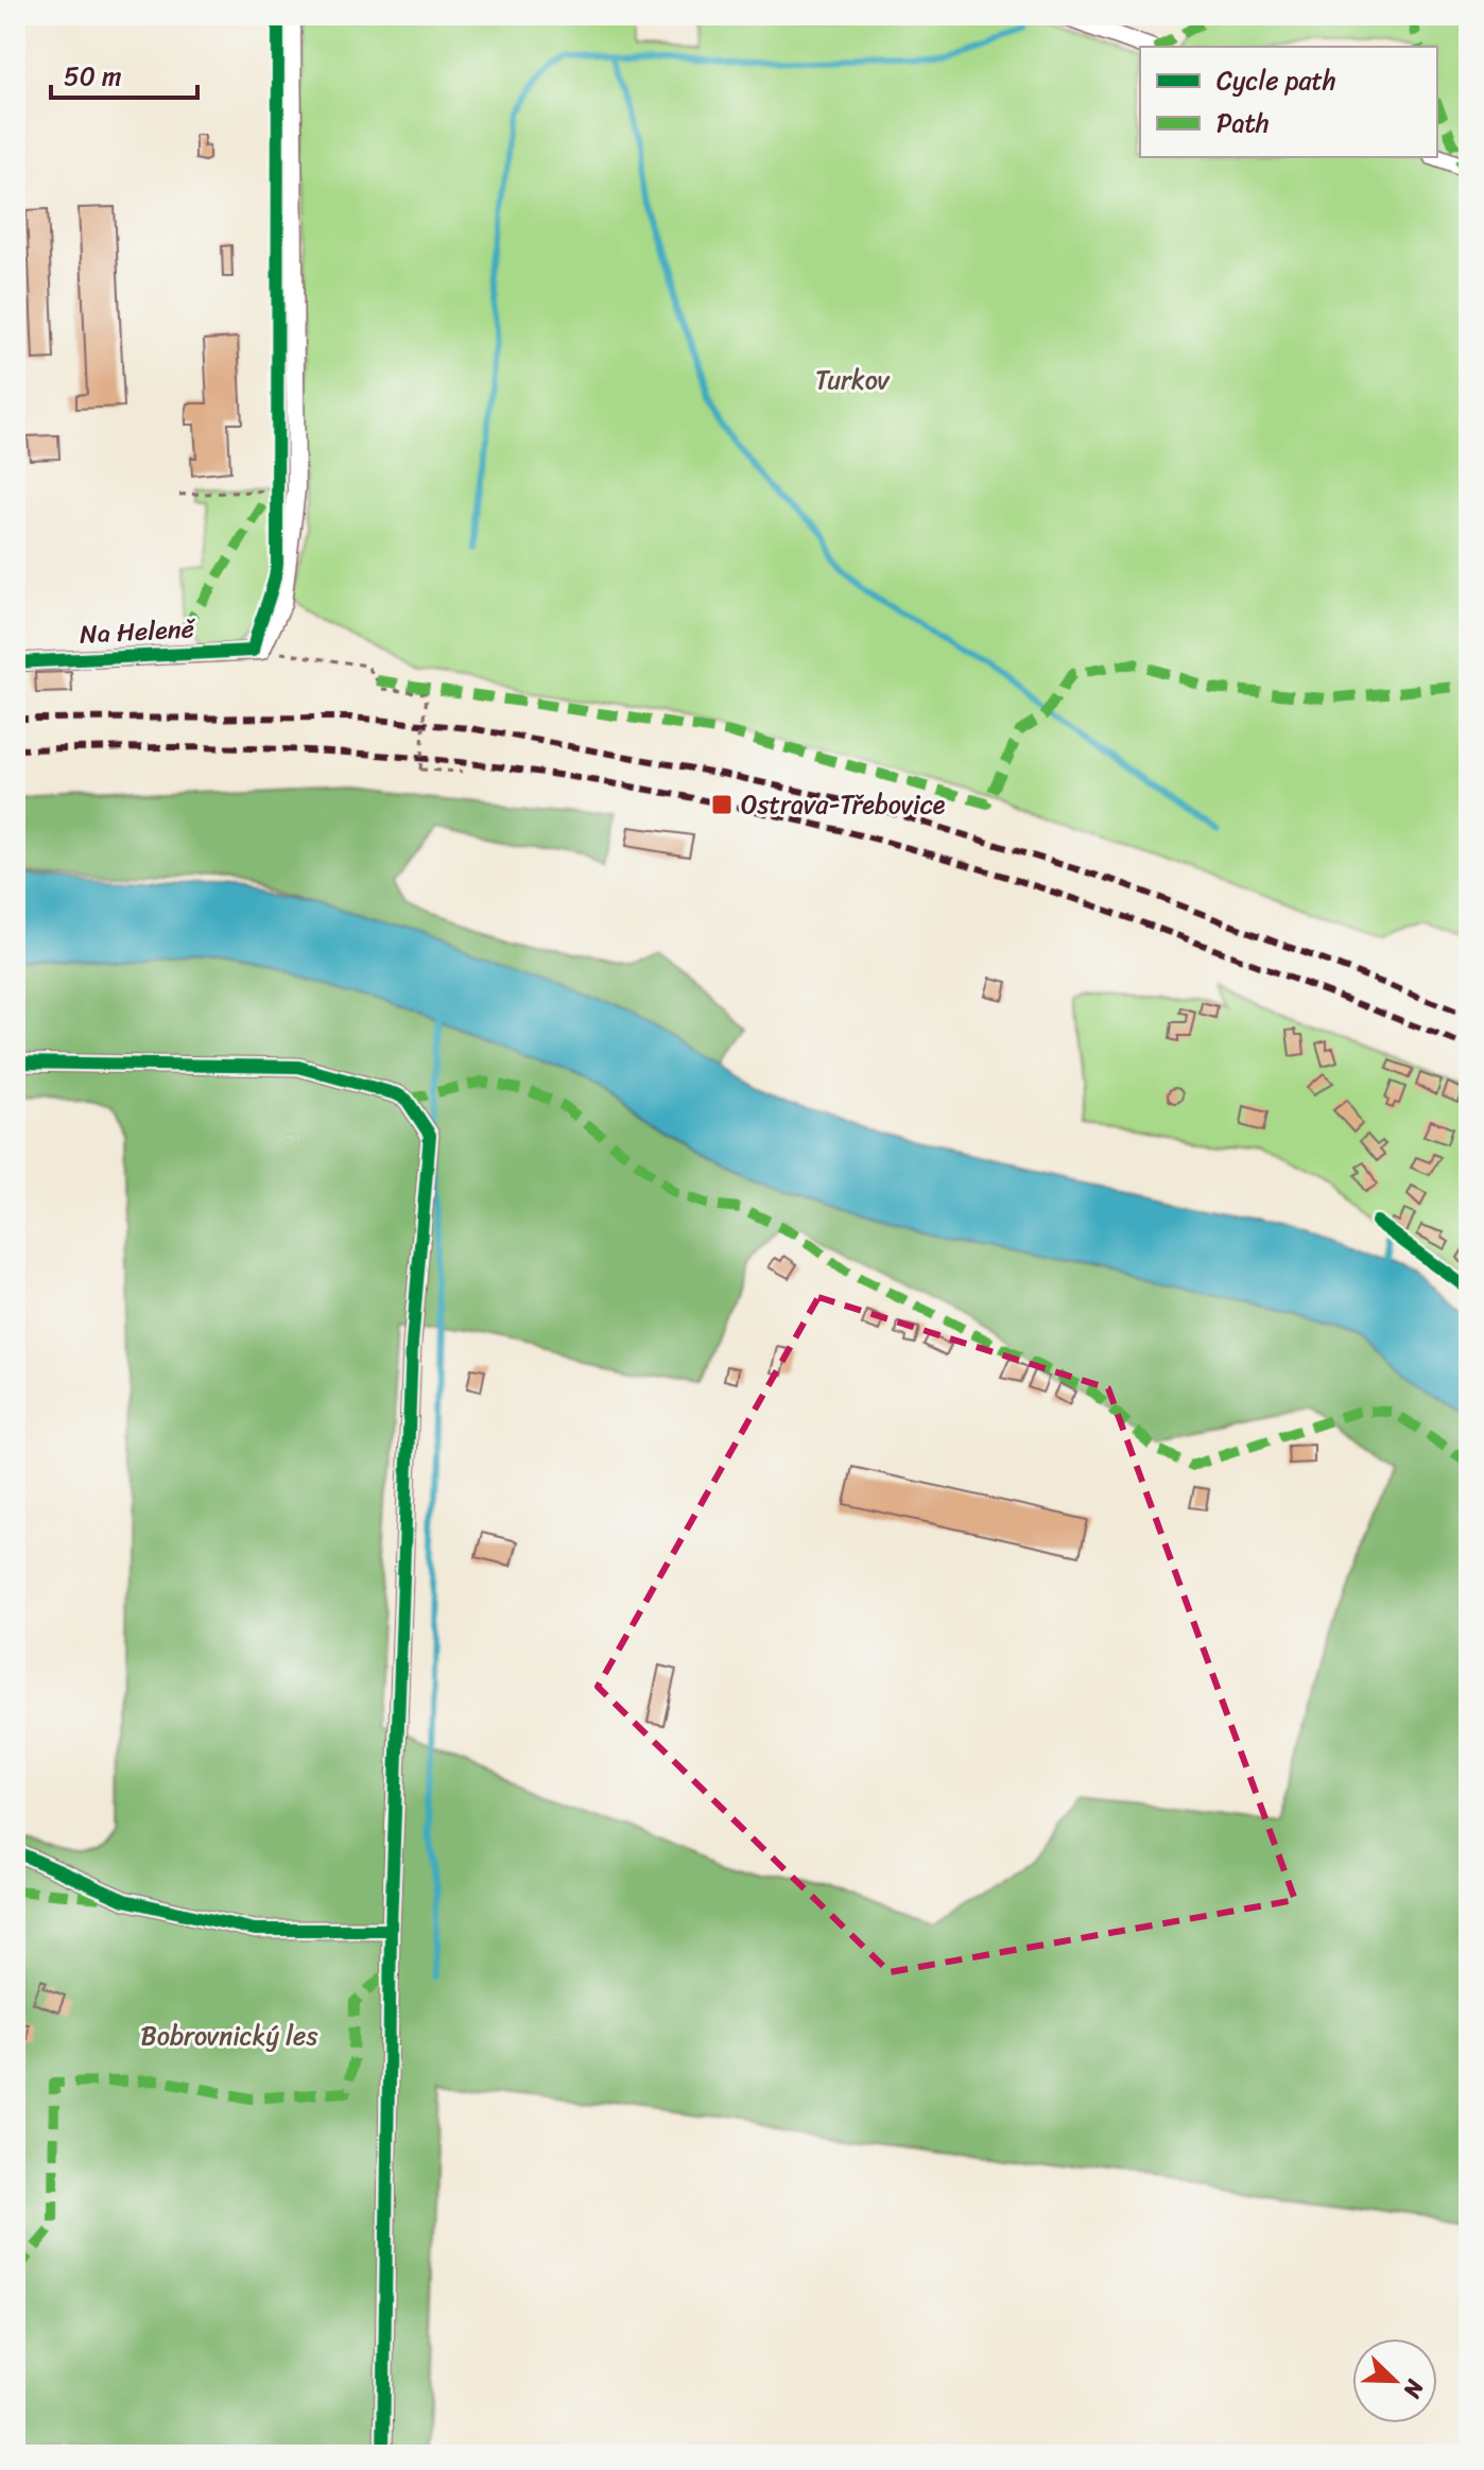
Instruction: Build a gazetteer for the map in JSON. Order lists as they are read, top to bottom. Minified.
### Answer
{"streets":{"street":["Na Heleně"]},"parks":["Turkov","Bobrovnický les"],"places":{"transit":["Ostrava-Třebovice"]},"legend":["Cycle path","Path"],"scale_bar":"50 m","north":"bottom right"}
